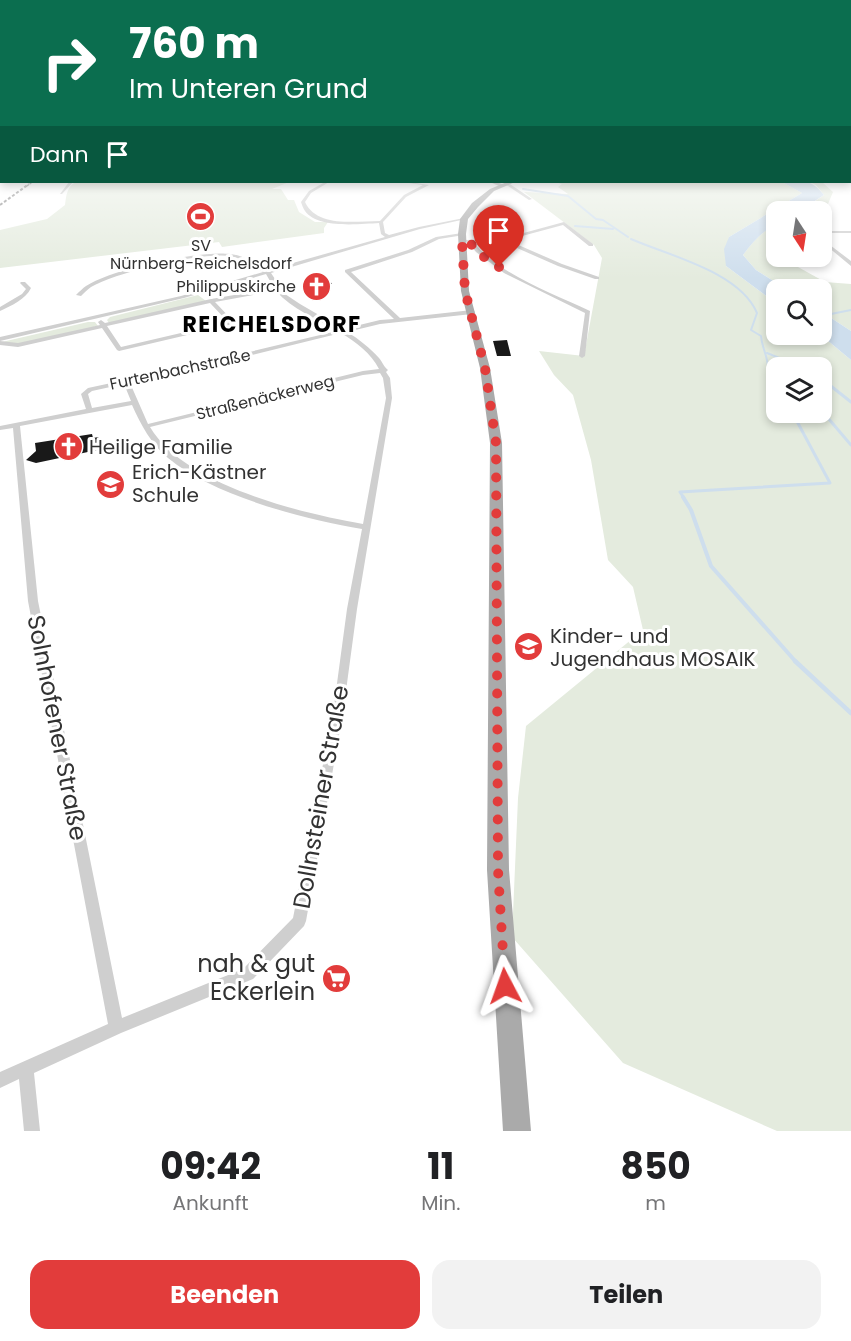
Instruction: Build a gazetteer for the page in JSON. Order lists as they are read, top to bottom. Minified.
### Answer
{"streets":{"street":["Furtenbachstraße","Straßenäckerweg","Solnhofener Straße","Dollnsteiner Straße"]},"crossings":[["Straßenäckerweg","Dollnsteiner Straße"],["Solnhofener Straße","Dollnsteiner Straße"]],"districts":["REICHELSDORF"],"places":{"sports":["SV Nürnberg-Reichelsdorf"],"church":["Philippuskirche","Heilige Familie"],"school or university":["Erich-Kästner Schule","Kinder- und Jugendhaus MOSAIK"],"supermarket":["nah & gut Eckerlein"]},"north":"bottom","page":{"turn":["760 m","Im Unteren Grund"],"then":"Dann","eta":["09:42","Ankunft","11","Min.","850","m"],"buttons":["Beenden","Teilen"]}}
